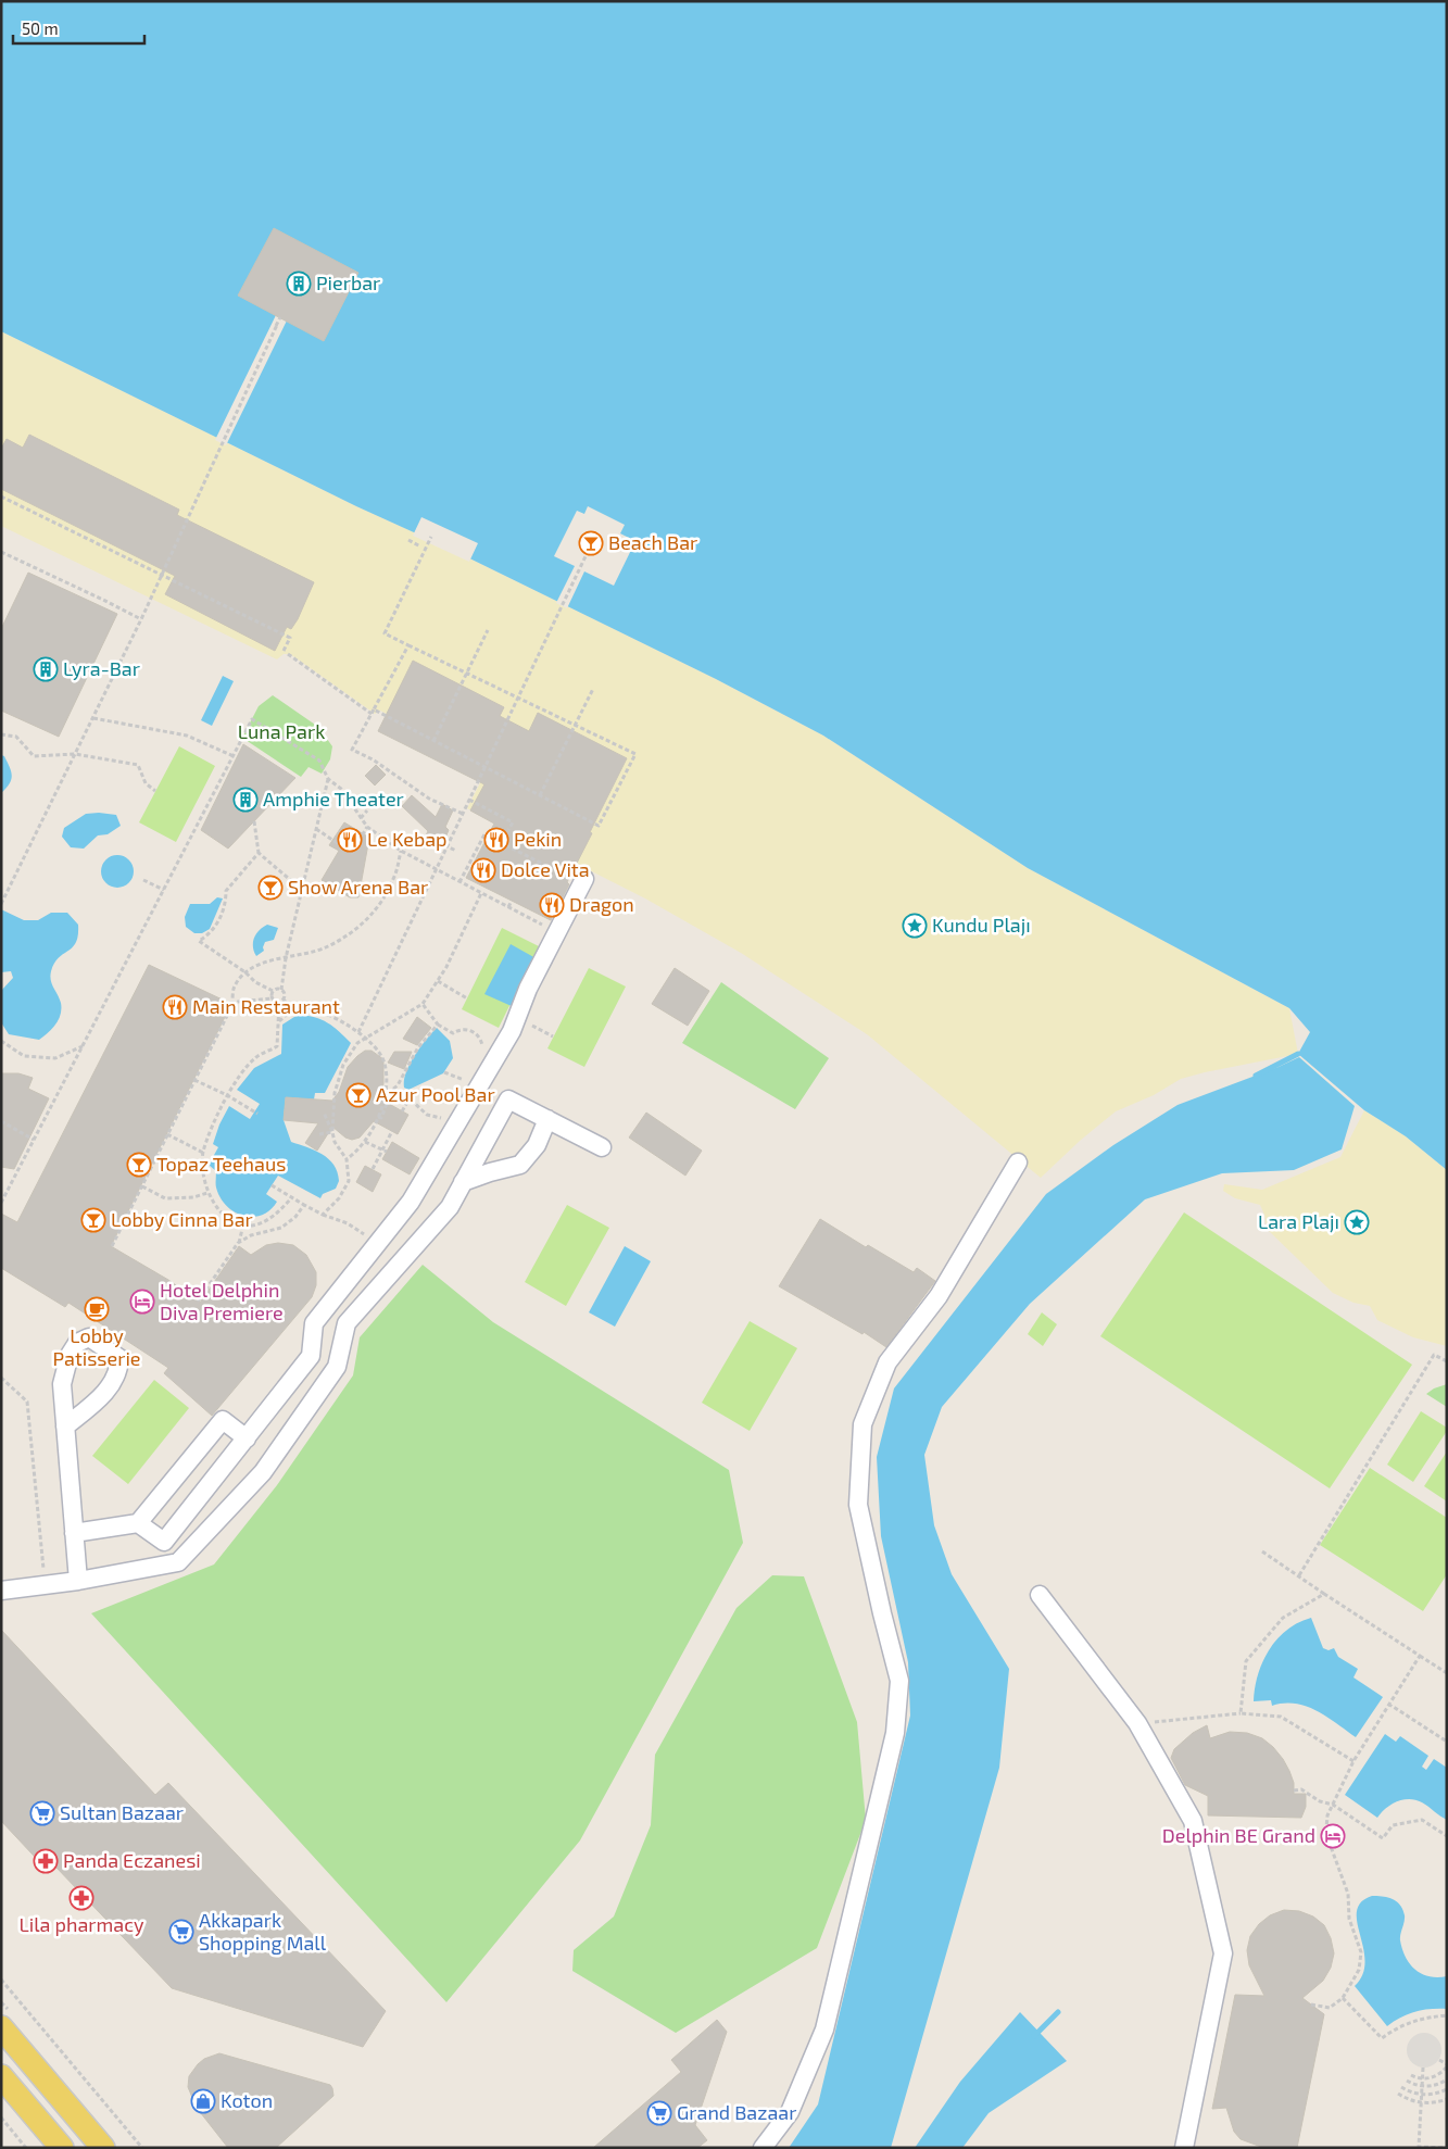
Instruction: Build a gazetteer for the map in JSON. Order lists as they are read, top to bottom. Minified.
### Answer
{"parks":["Luna Park"],"places":{"building":["Pierbar","Lyra-Bar","Amphie Theater"],"bar":["Beach Bar","Show Arena Bar","Azur Pool Bar","Topaz Teehaus","Lobby Cinna Bar"],"restaurant":["Le Kebap","Pekin","Dolce Vita","Dragon","Main Restaurant"],"place":["Kundu Plajı","Lara Plajı"],"hotel":["Hotel Delphin Diva Premiere","Delphin BE Grand"],"cafe":["Lobby Patisserie"],"supermarket":["Sultan Bazaar","Akkapark Shopping Mall","Grand Bazaar"],"pharmacy":["Panda Eczanesi","Lila pharmacy"],"shop":["Koton"]},"scale_bar":"50 m"}
